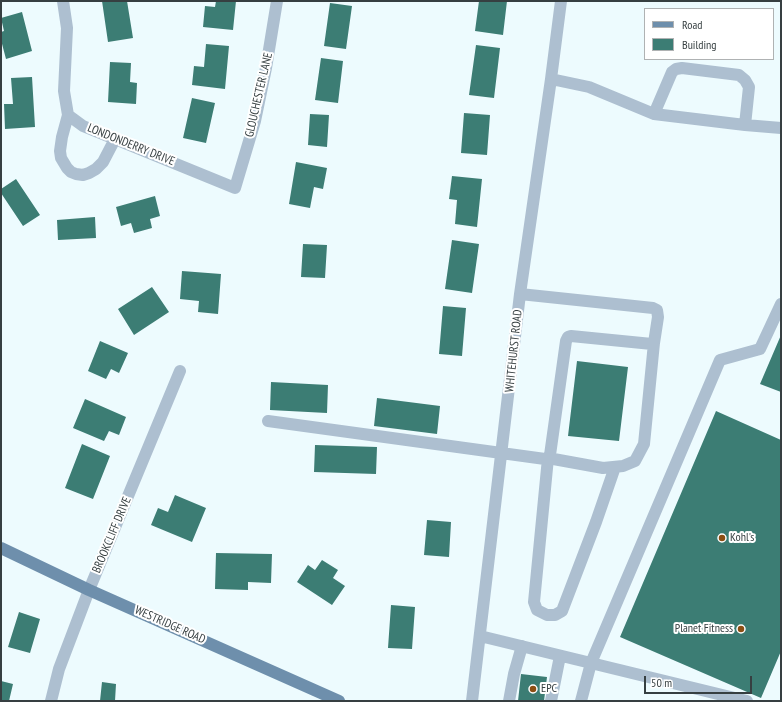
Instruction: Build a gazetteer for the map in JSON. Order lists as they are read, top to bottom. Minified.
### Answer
{"streets":{"main road":["WESTRIDGE ROAD"],"street":["GLOUCHESTER LANE","LONDONDERRY DRIVE","WHITEHURST ROAD","BROOKCLIFF DRIVE"]},"crossings":[["GLOUCHESTER LANE","LONDONDERRY DRIVE"],["BROOKCLIFF DRIVE","WESTRIDGE ROAD"]],"places":["Kohl's","Planet Fitness","EPC"],"legend":["Road","Building"],"scale_bar":"50 m"}
